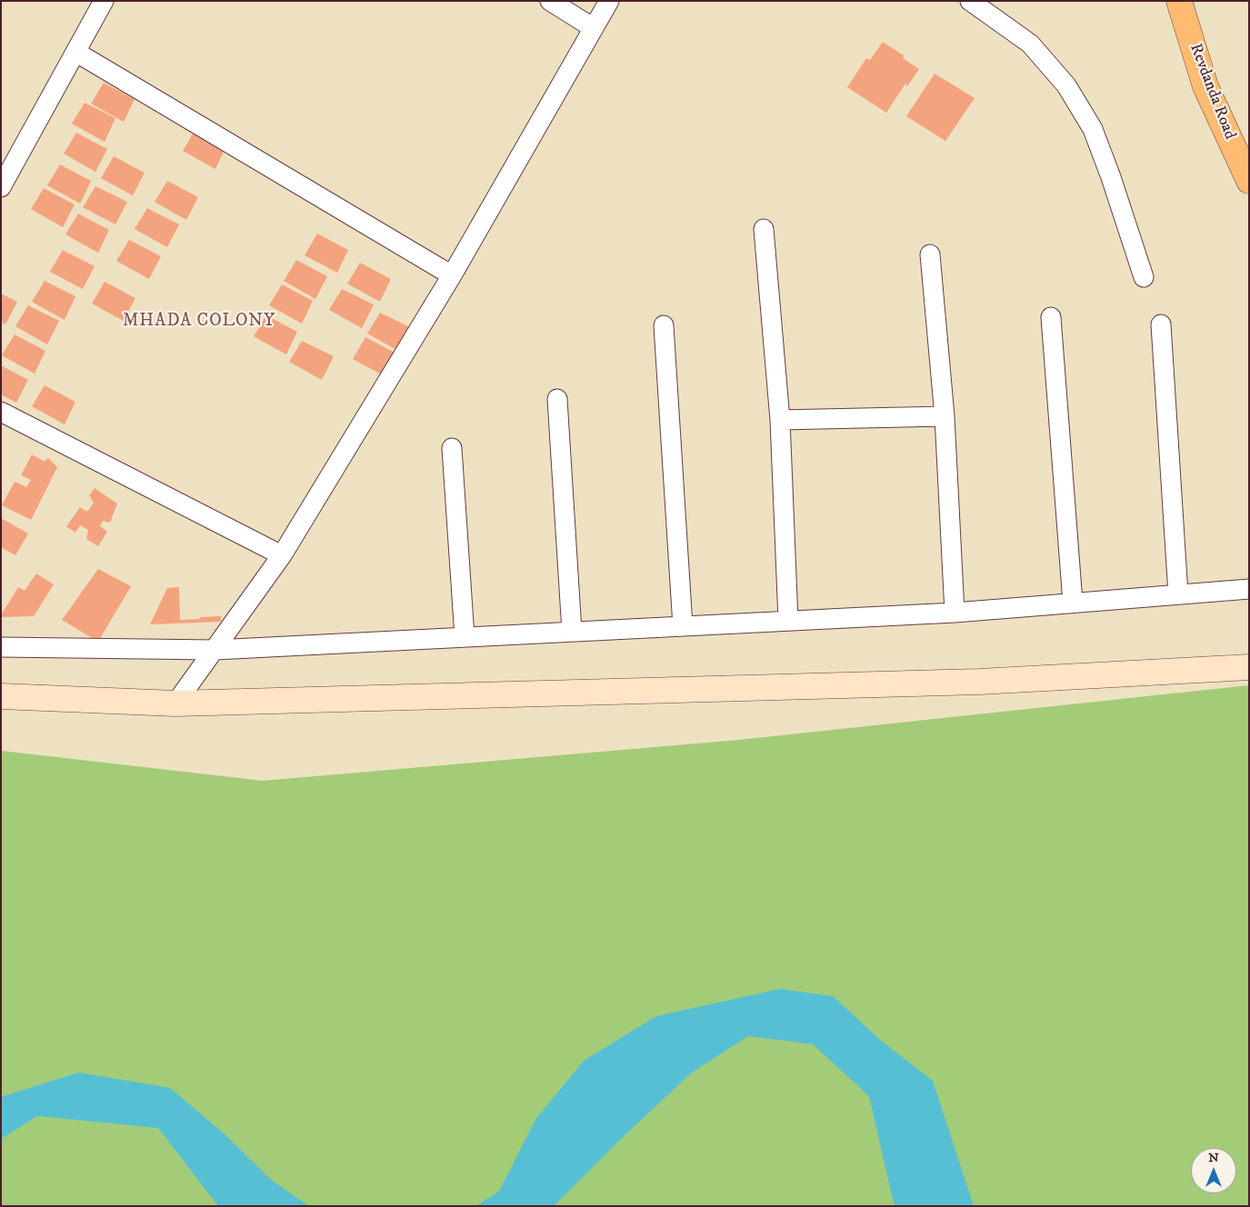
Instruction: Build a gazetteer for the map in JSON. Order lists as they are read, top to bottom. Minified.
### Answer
{"streets":{"main road":["Revdanda Road"]},"districts":["MHADA COLONY"],"north":"top"}
